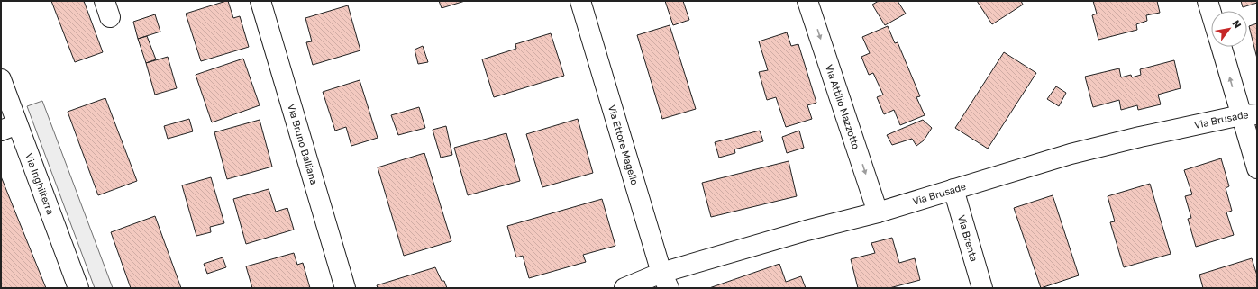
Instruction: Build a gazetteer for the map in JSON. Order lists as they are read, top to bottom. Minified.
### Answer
{"streets":{"street":["Via Attilio Mazzotto","Via Brusade","Via Bruno Balliana","Via Ettore Magello","Via Inghilterra","Via Brenta"]},"crossings":[["Via Attilio Mazzotto","Via Brusade"],["Via Brusade","Via Ettore Magello"],["Via Brusade","Via Brenta"]],"one_way":["Via Attilio Mazzotto"],"north":"top right"}
